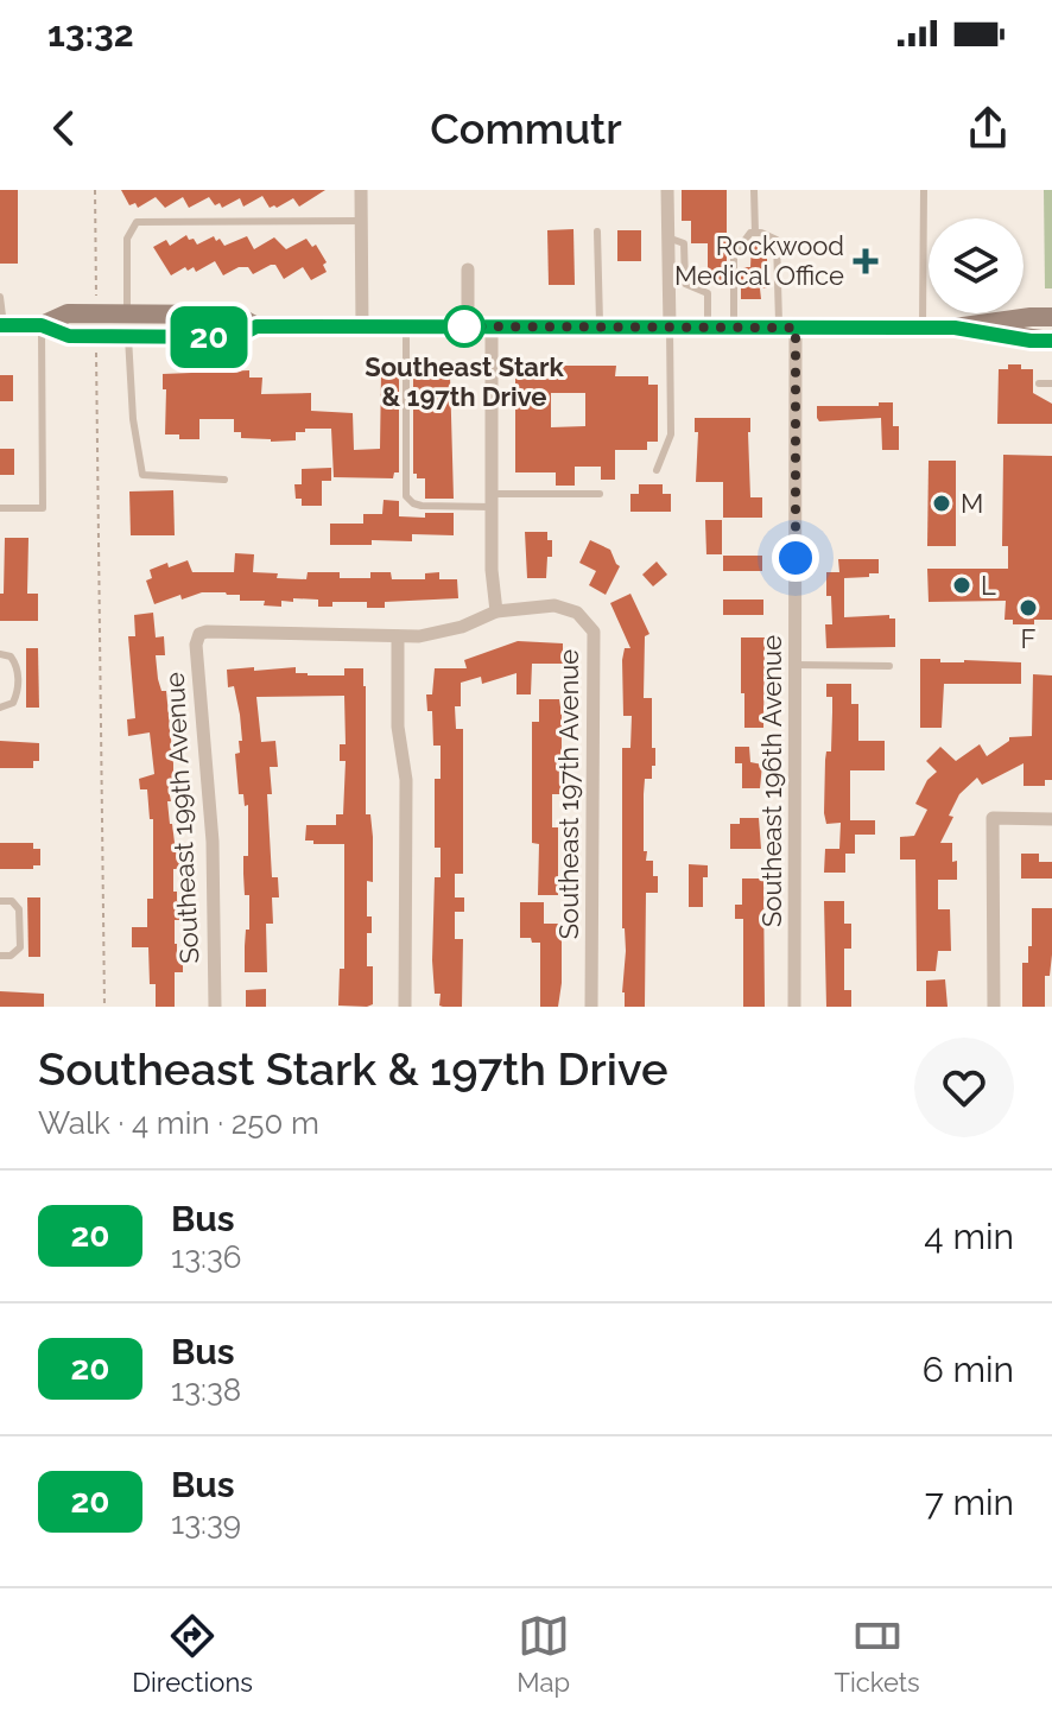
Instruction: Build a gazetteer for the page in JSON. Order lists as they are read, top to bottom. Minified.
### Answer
{"streets":{"street":["Southeast 196th Avenue","Southeast 197th Avenue","Southeast 199th Avenue"]},"places":{"health":["Rockwood Medical Office"],"other":["Southeast Stark & 197th Drive","M","L","F"]},"lines":["bus line 20"],"page":{"status":"13:32","header":"Commutr","on_map":"20","heading":["Southeast Stark & 197th Drive","Walk · 4 min · 250 m"],"list":[{"mark":"20","name":"Bus","note":"13:36","value":"4 min"},{"mark":"20","name":"Bus","note":"13:38","value":"6 min"},{"mark":"20","name":"Bus","note":"13:39","value":"7 min"}],"tabs":["Directions","Map","Tickets"]}}
